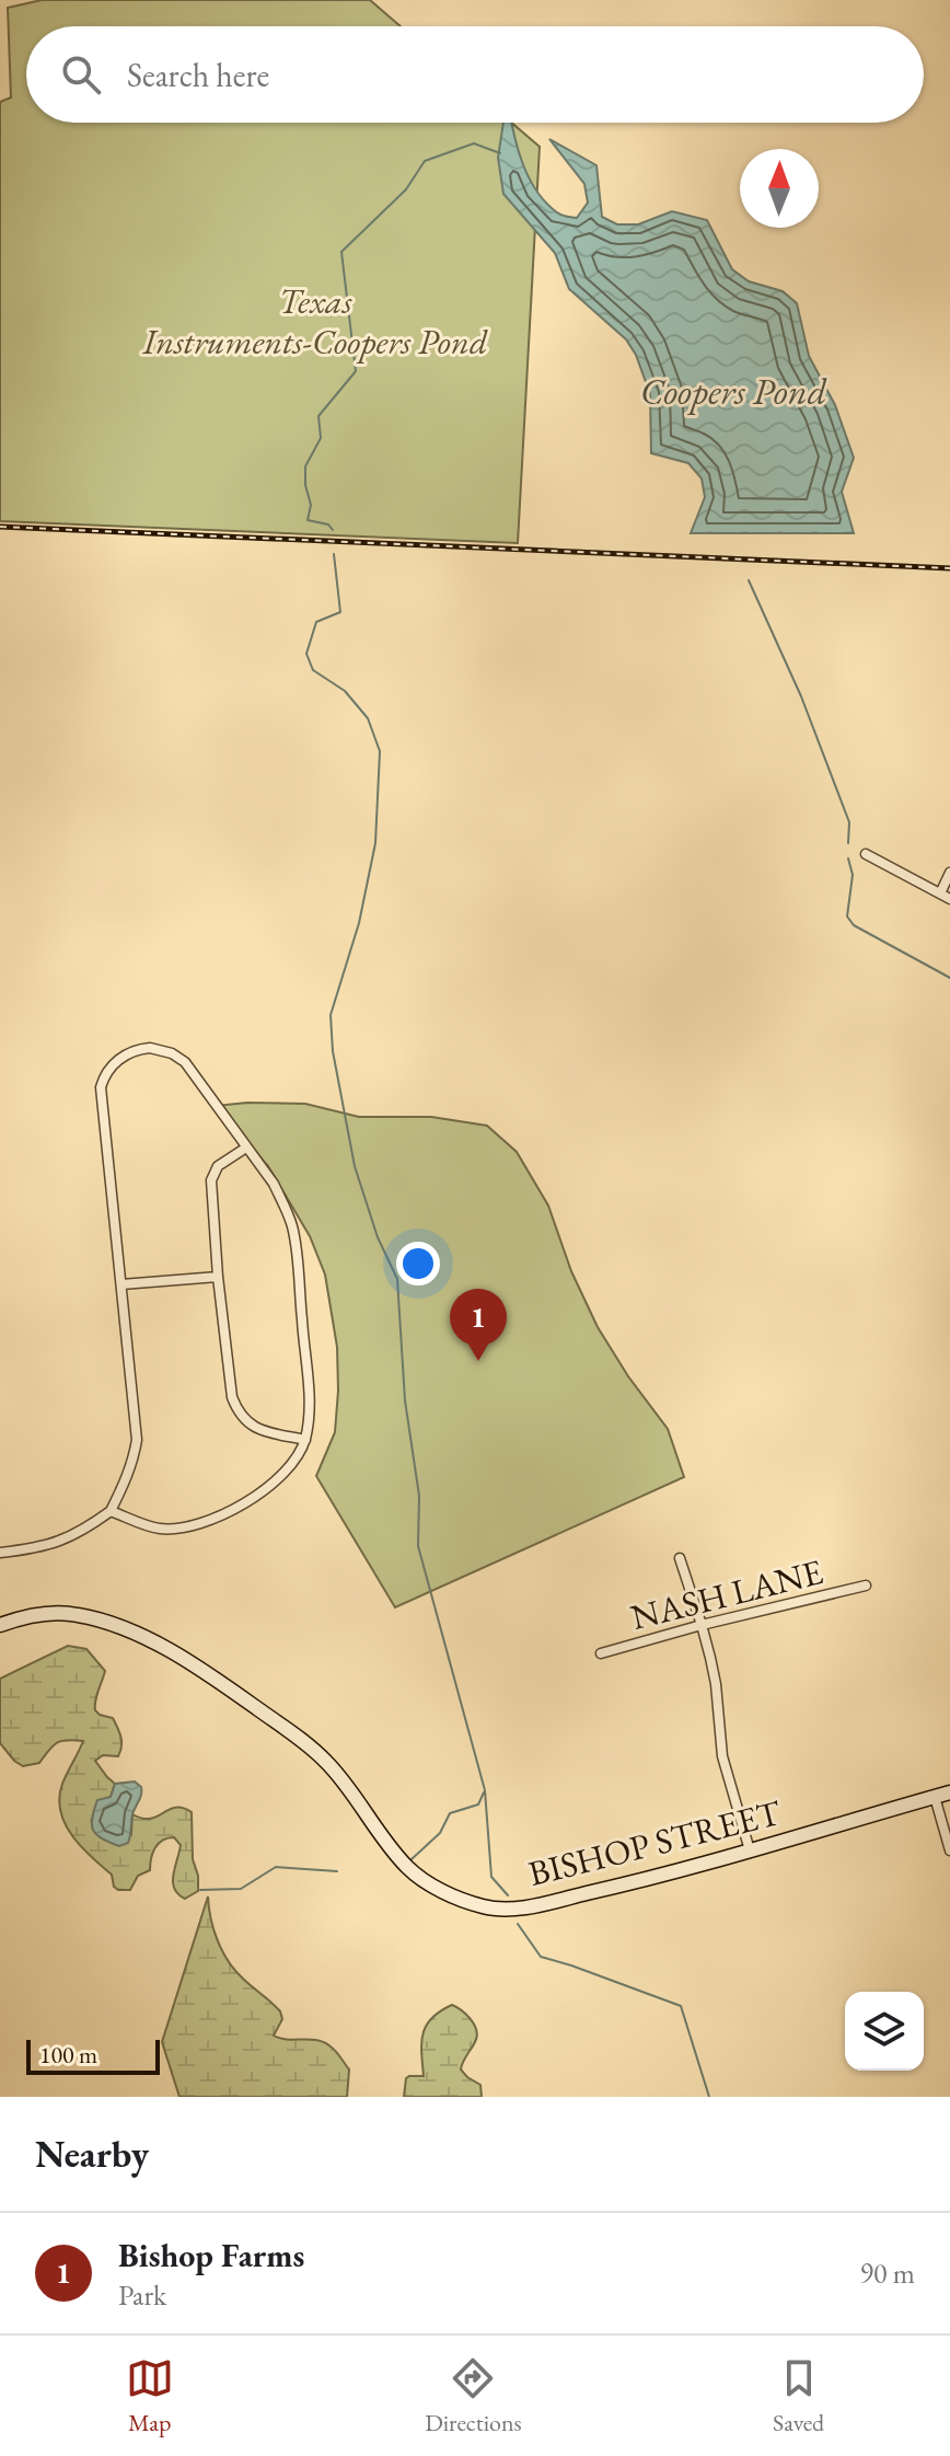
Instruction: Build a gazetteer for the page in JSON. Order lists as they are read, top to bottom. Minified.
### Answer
{"streets":{"street":["NASH LANE","BISHOP STREET"]},"water":["Coopers Pond"],"parks":["Texas Instruments-Coopers Pond"],"scale_bar":"100 m","north":"top","page":{"search":"Search here","pins":"1","scale":"100 m","heading":"Nearby","list":[{"mark":"1","name":"Bishop Farms","note":"Park","value":"90 m"}],"nav":["Map","Directions","Saved"]}}
